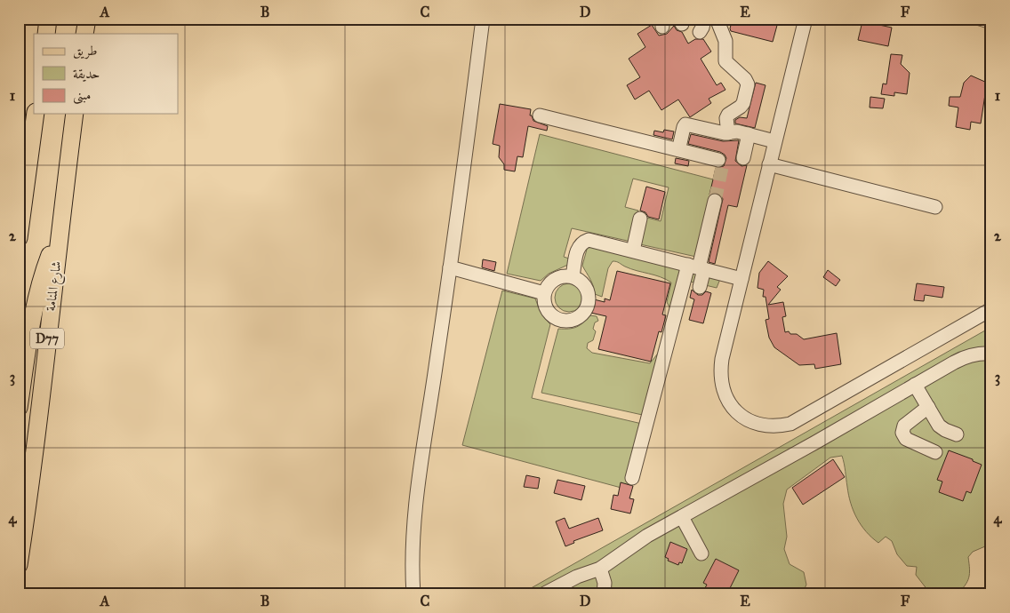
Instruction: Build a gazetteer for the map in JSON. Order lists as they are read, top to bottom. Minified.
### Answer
{"streets":{"main road":["شارع المنامة","D77"]},"legend":["طريق","حديقة","مبنى"],"grid":{"columns":["A","B","C","D","E","F"],"rows":["1","2","3","4"]}}
